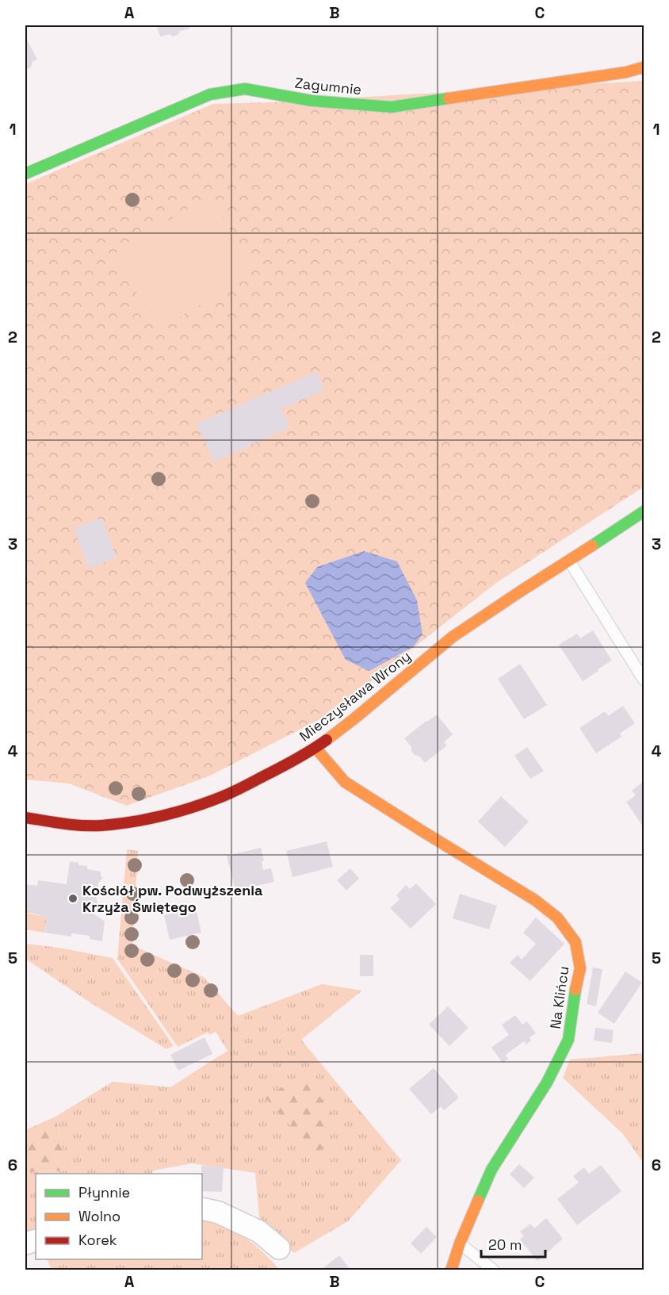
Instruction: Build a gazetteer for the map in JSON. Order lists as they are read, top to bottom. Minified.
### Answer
{"streets":{"street":["Zagumnie","Mieczysława Wrony","Na Klińcu"]},"crossings":[["Mieczysława Wrony","Na Klińcu"]],"places":["Kościół pw. Podwyższenia Krzyża Świętego"],"legend":["Płynnie","Wolno","Korek"],"scale_bar":"20 m","grid":{"columns":["A","B","C"],"rows":["1","2","3","4","5","6"]}}
